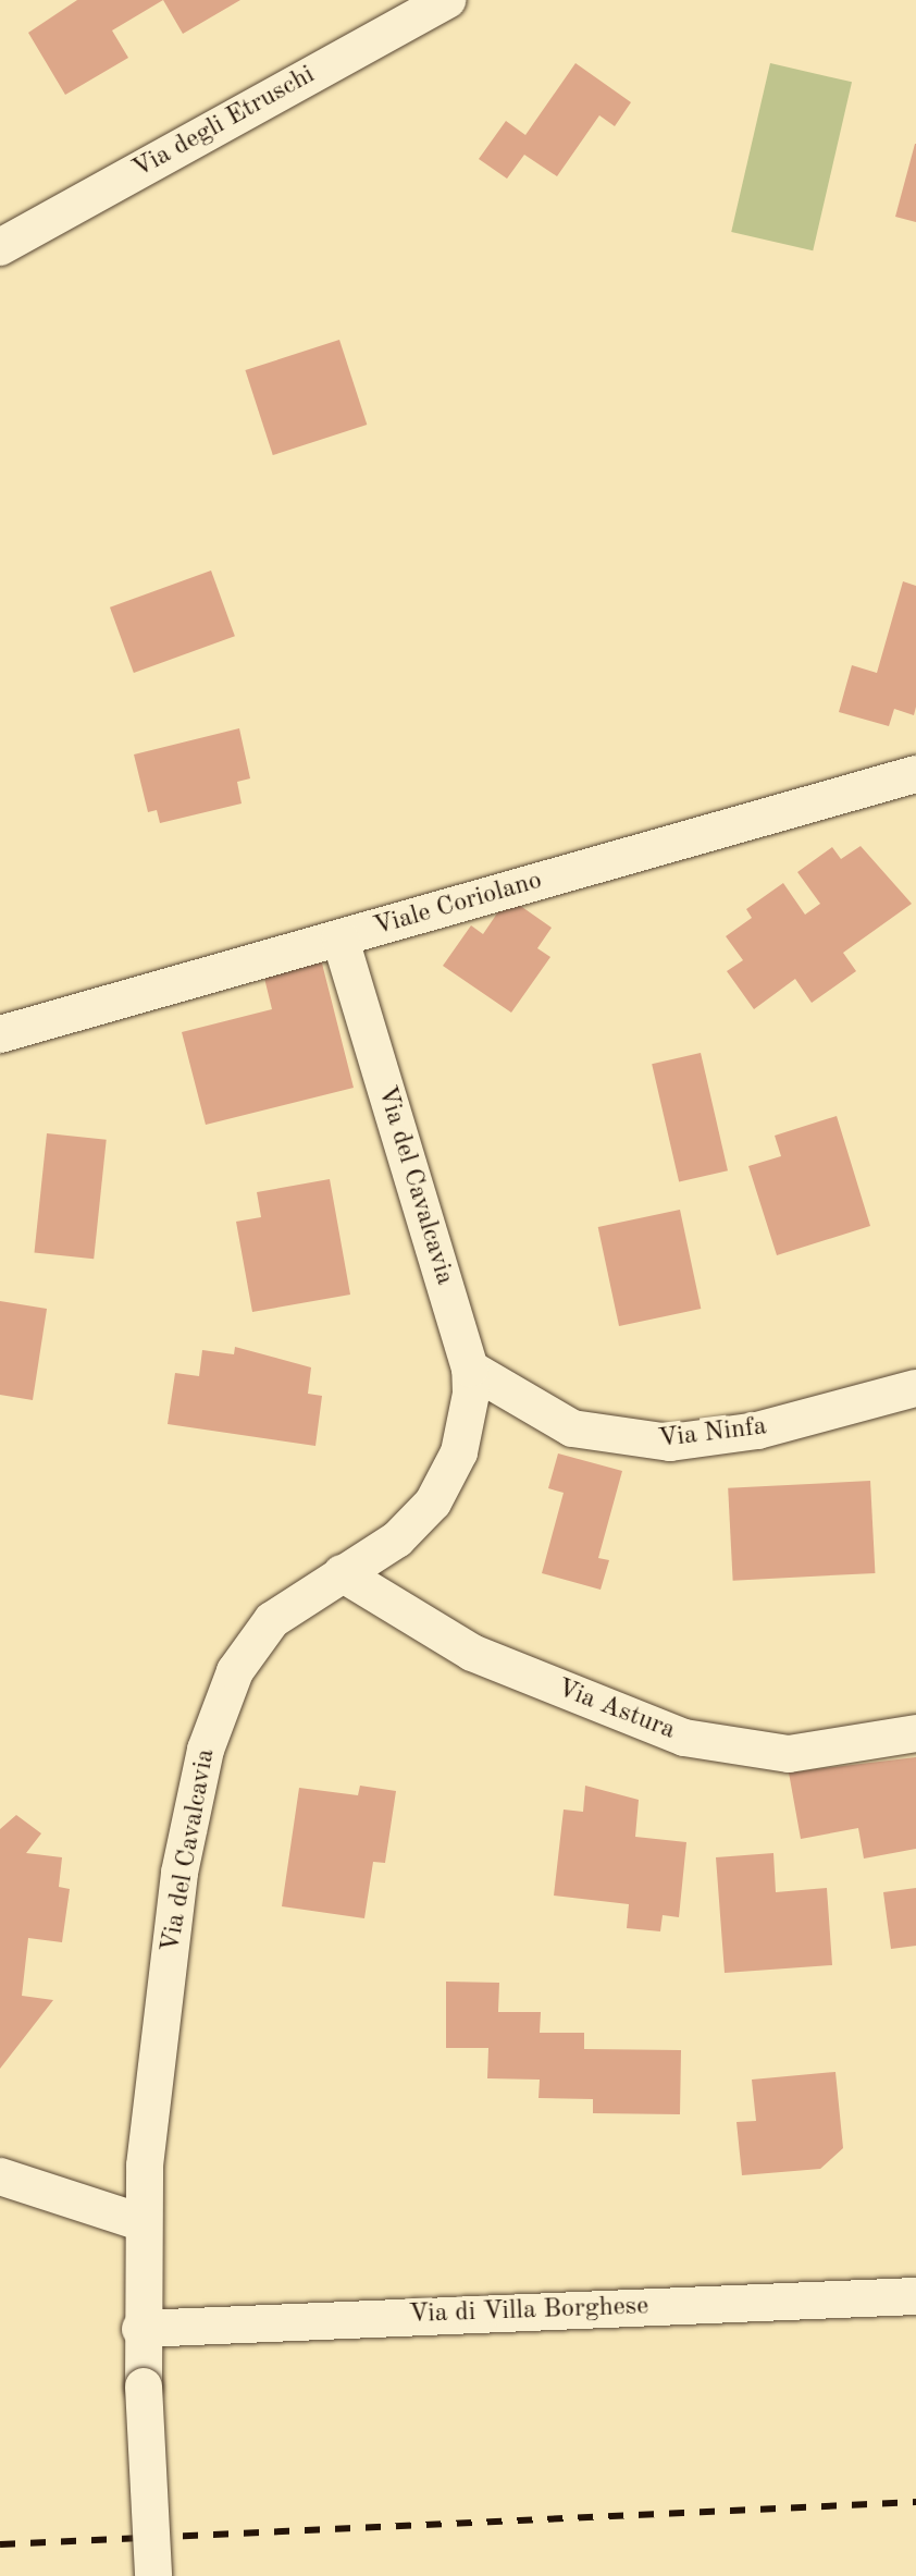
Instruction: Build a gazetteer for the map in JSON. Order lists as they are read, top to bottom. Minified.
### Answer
{"streets":{"street":["Via degli Etruschi","Viale Coriolano","Via del Cavalcavia","Via Ninfa","Via Astura","Via di Villa Borghese"]},"crossings":[["Viale Coriolano","Via del Cavalcavia"],["Via del Cavalcavia","Via Ninfa"],["Via del Cavalcavia","Via Astura"],["Via del Cavalcavia","Via di Villa Borghese"]]}
